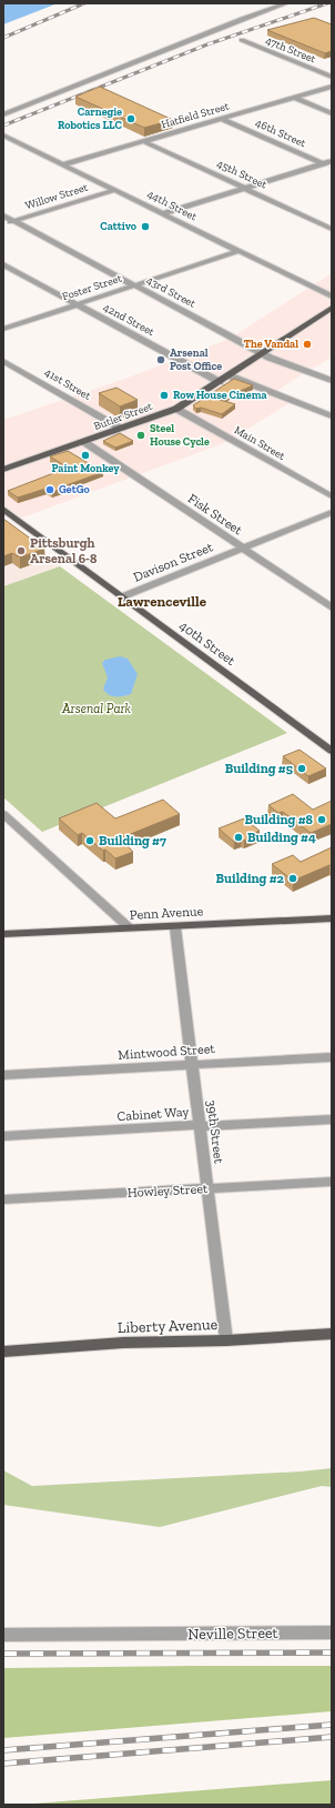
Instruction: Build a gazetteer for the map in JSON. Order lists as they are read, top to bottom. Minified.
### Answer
{"streets":{"main road":["Butler Street","40th Street","Penn Avenue","Liberty Avenue"],"street":["47th Street","Hatfield Street","46th Street","45th Street","Willow Street","44th Street","Foster Street","43rd Street","42nd Street","41st Street","Main Street","Fisk Street","Davison Street","Mintwood Street","Cabinet Way","39th Street","Howley Street","Neville Street"]},"crossings":[["Hatfield Street","46th Street"],["Hatfield Street","45th Street"],["Hatfield Street","44th Street"],["Willow Street","44th Street"],["Willow Street","43rd Street"],["44th Street","Foster Street"],["Foster Street","43rd Street"],["Foster Street","42nd Street"],["43rd Street","Butler Street"],["42nd Street","Butler Street"],["41st Street","Butler Street"],["Butler Street","Main Street"],["Butler Street","Fisk Street"],["Fisk Street","Davison Street"],["Davison Street","40th Street"],["Penn Avenue","39th Street"],["Mintwood Street","39th Street"],["Cabinet Way","39th Street"],["39th Street","Howley Street"],["39th Street","Liberty Avenue"]],"districts":["Lawrenceville"],"parks":["Arsenal Park"],"places":["Carnegie Robotics LLC","Cattivo","The Vandal","Arsenal Post Office","Row House Cinema","Steel House Cycle","Paint Monkey","GetGo","Pittsburgh Arsenal 6-8","Building #5","Building #8","Building #4","Building #7","Building #2"]}
